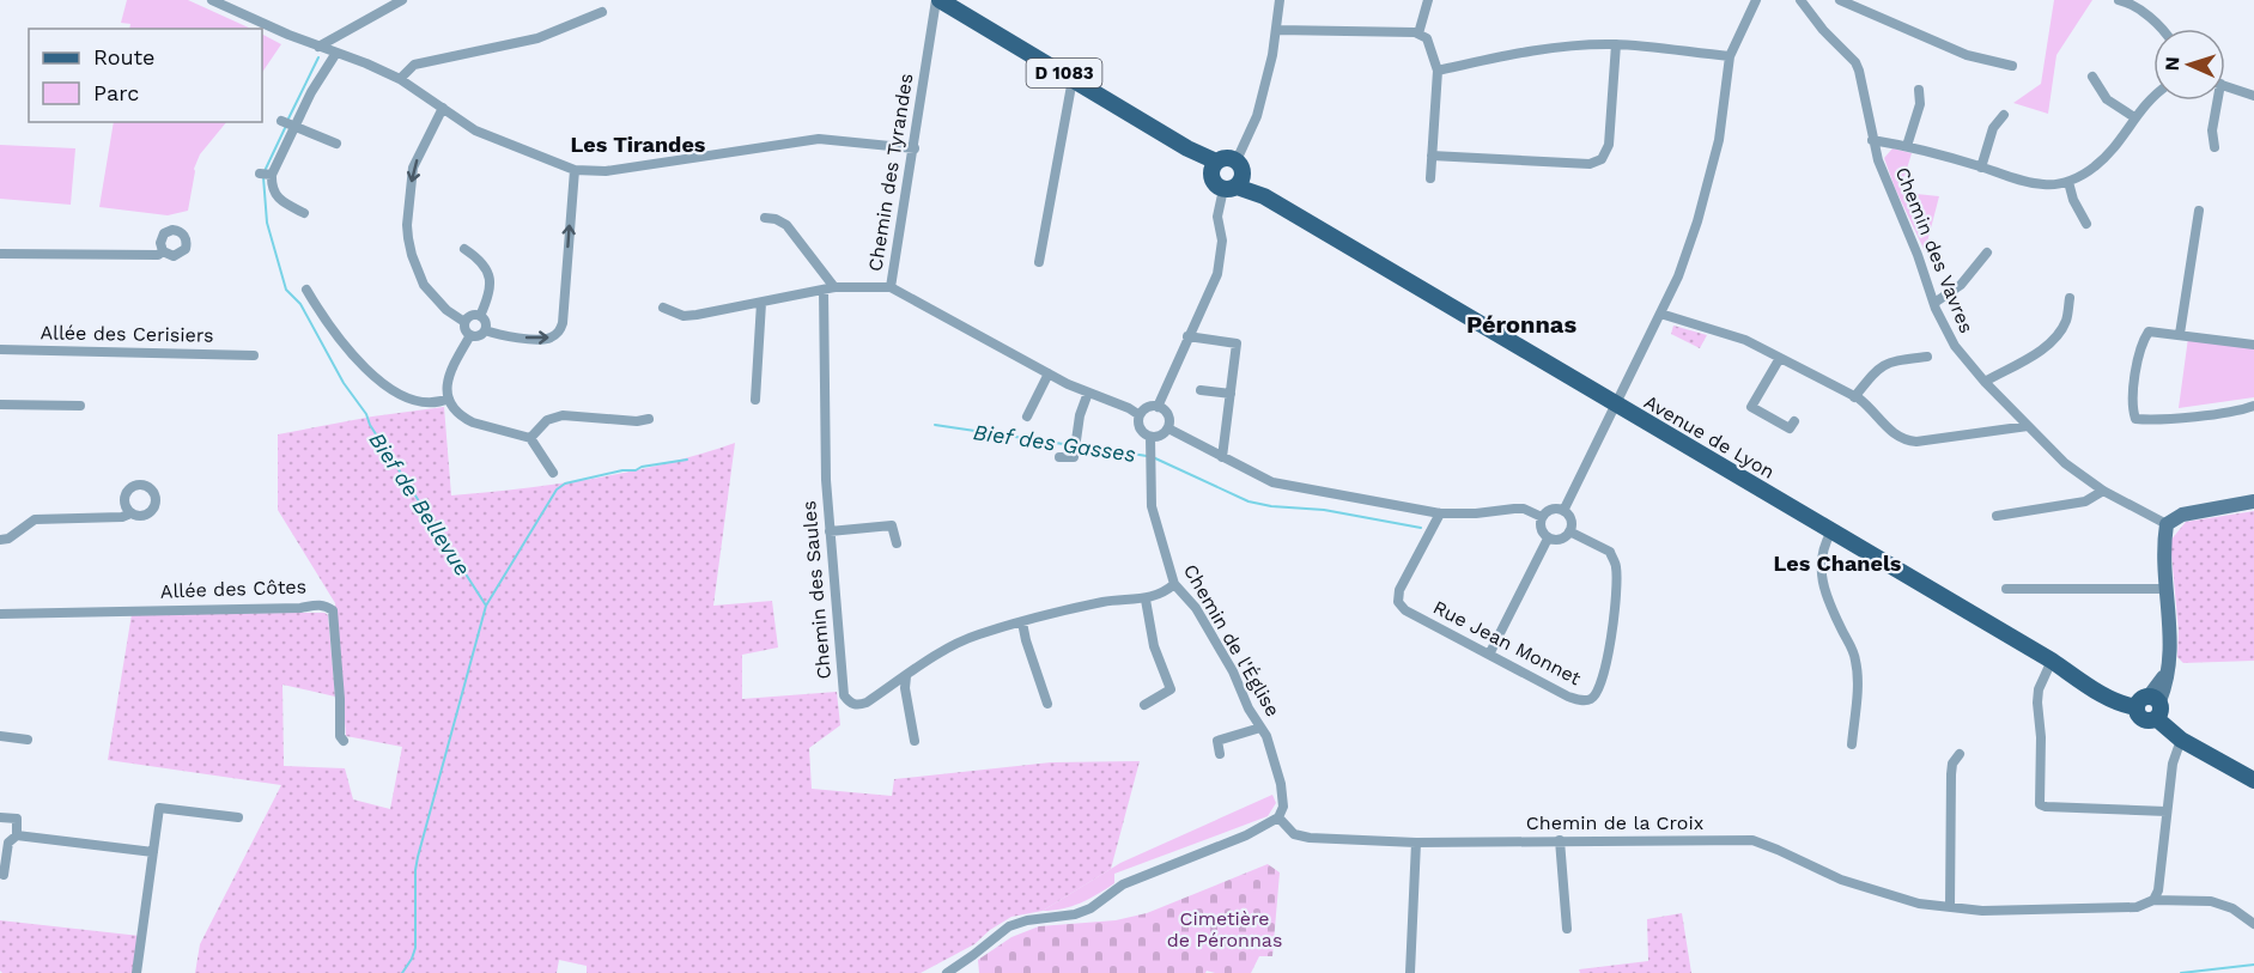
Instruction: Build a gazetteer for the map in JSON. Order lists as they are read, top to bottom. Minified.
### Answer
{"streets":{"main road":["D 1083","Avenue de Lyon"],"street":["Chemin des Tyrandes","Chemin des Vavres","Allée des Cerisiers","Allée des Côtes","Chemin des Saules","Chemin de l'Église","Rue Jean Monnet","Chemin de la Croix"]},"crossings":[["D 1083","Chemin des Tyrandes"],["D 1083","Avenue de Lyon"],["Chemin des Tyrandes","Chemin de l'Église"],["Chemin des Saules","Chemin de l'Église"],["Chemin de l'Église","Chemin de la Croix"]],"districts":["Les Tirandes","Péronnas","Les Chanels"],"water":["Bief des Gasses","Bief de Bellevue"],"parks":["Cimetière de Péronnas"],"legend":["Route","Parc"],"north":"left"}
